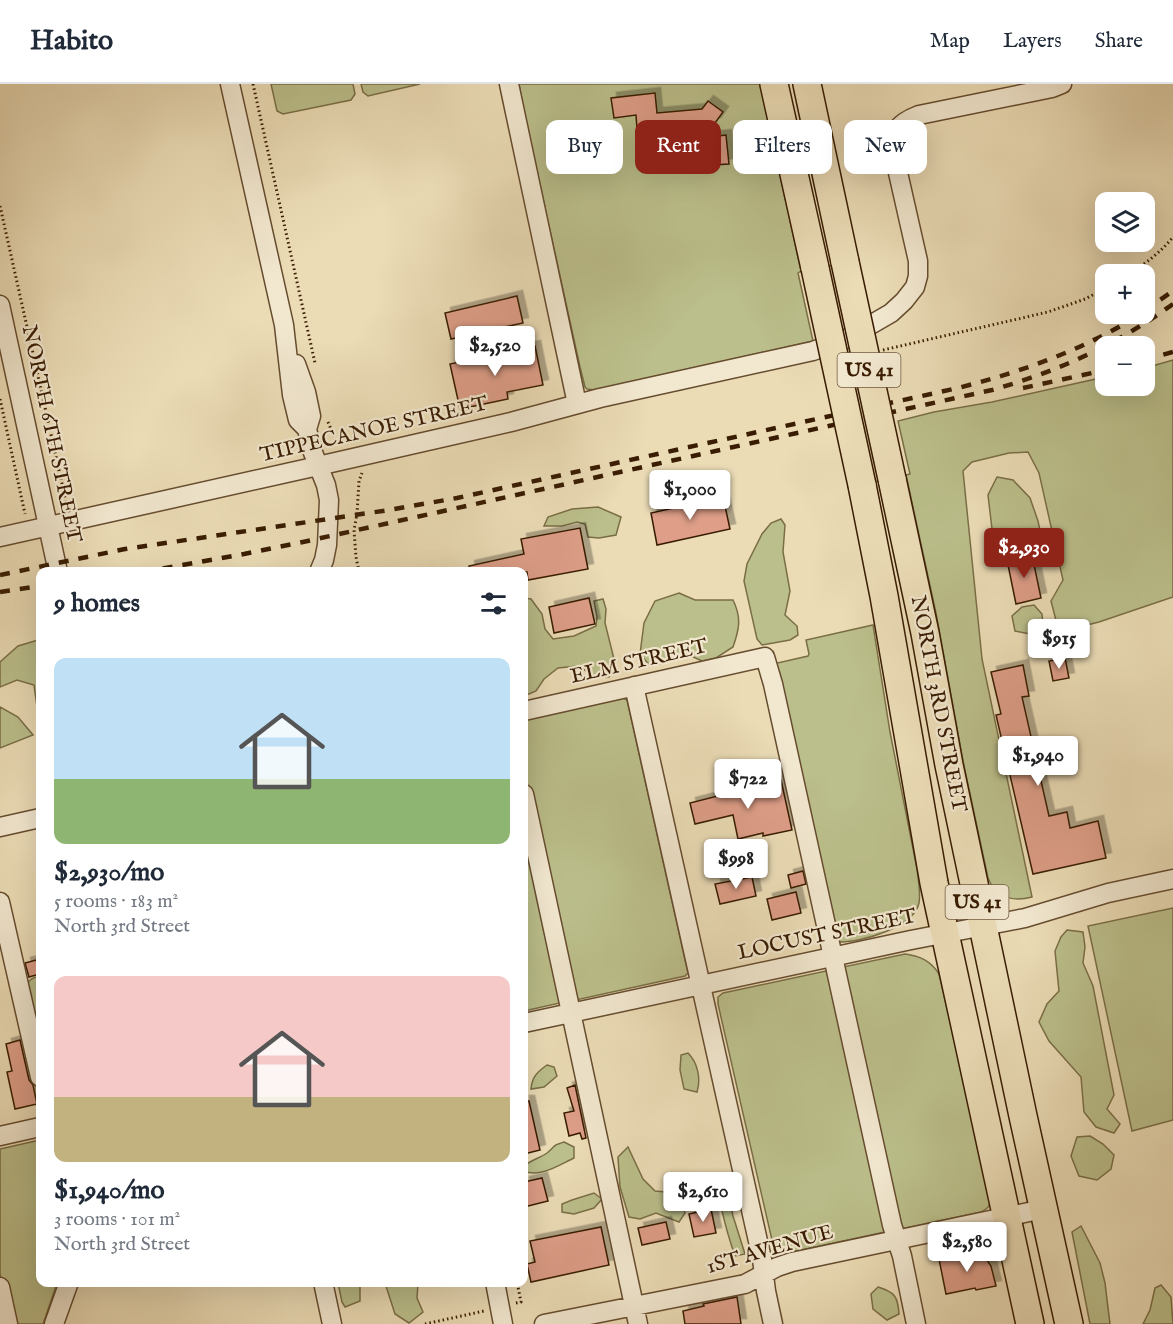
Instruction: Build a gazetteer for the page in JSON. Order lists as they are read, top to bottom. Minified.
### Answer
{"streets":{"highway":["US 41","NORTH 3RD STREET"],"street":["TIPPECANOE STREET","NORTH 6TH STREET","ELM STREET","LOCUST STREET","1ST AVENUE"]},"crossings":[["TIPPECANOE STREET","NORTH 6TH STREET"],["ELM STREET","LOCUST STREET"],["NORTH 3RD STREET","LOCUST STREET"],["NORTH 3RD STREET","1ST AVENUE"]],"page":{"header":"Habito","nav":["Map","Layers","Share"],"chip":["Buy","Rent","Filters","New"],"map_buttons":["+","−"],"price":["$2,520","$1,000","$2,930","$915","$1,940","$722","$998","$2,610","$2,580"],"heading":"9 homes","list":[{"name":"$2,930/mo","note":"5 rooms · 183 m² · North 3rd Street"},{"name":"$1,940/mo","note":"3 rooms · 101 m² · North 3rd Street"}]}}
